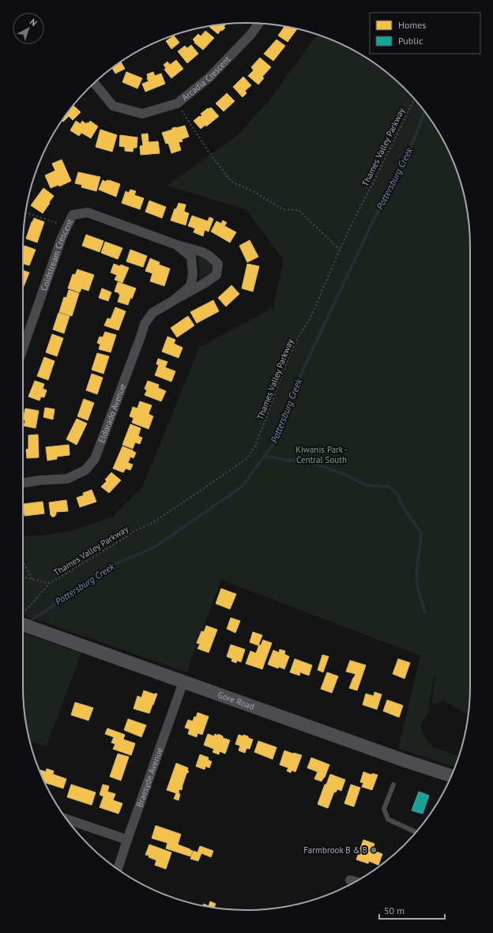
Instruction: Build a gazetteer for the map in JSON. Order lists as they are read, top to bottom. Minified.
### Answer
{"streets":{"main road":["Gore Road"],"street":["Arcadia Crescent","Coldstream Crescent","Eldorado Avenue","Braesyde Avenue"],"path":["Thames Valley Parkway"]},"crossings":[["Coldstream Crescent","Eldorado Avenue"],["Gore Road","Braesyde Avenue"]],"water":["Pottersburg Creek"],"parks":["Kiwanis Park - Central South"],"places":["Farmbrook B & B"],"legend":["Homes","Public"],"scale_bar":"50 m","north":"top right"}
